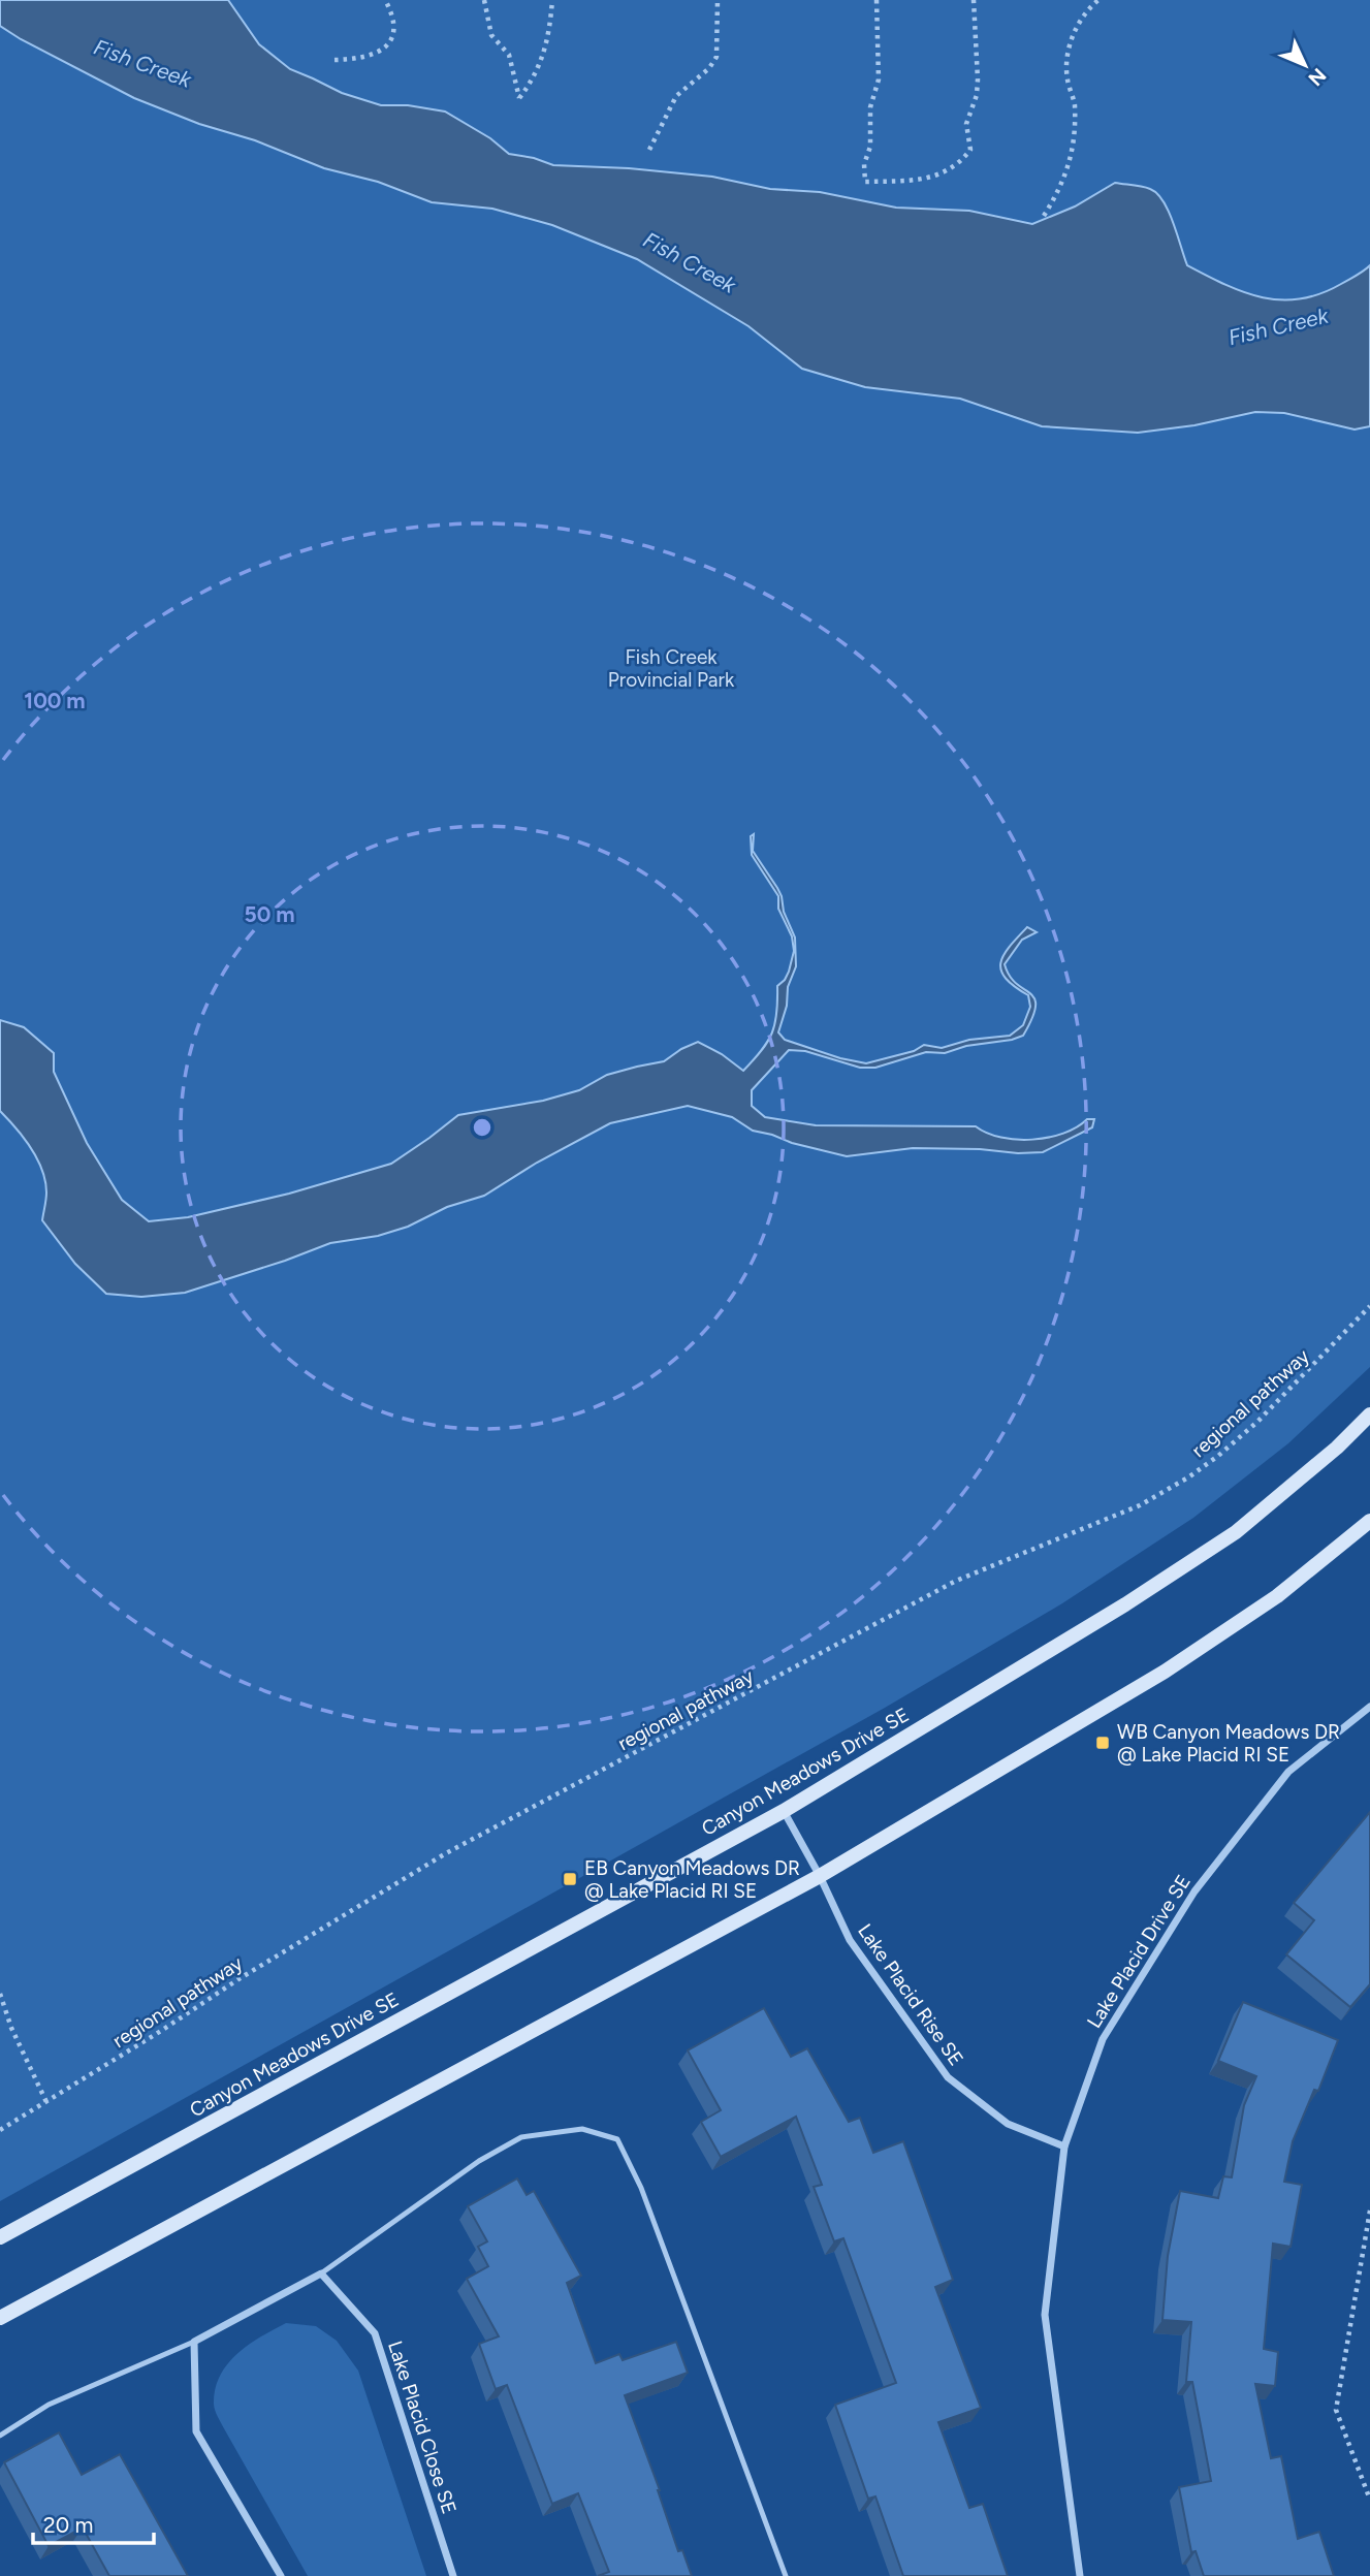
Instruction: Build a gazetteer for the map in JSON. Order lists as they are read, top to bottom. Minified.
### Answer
{"streets":{"main road":["Canyon Meadows Drive SE"],"street":["Lake Placid Drive SE","Lake Placid Rise SE","Lake Placid Close SE"],"path":["regional pathway"]},"crossings":[["Canyon Meadows Drive SE","Lake Placid Rise SE"],["Lake Placid Drive SE","Lake Placid Rise SE"]],"water":["Fish Creek"],"parks":["Fish Creek Provincial Park"],"places":{"transit":["WB Canyon Meadows DR @ Lake Placid RI SE","EB Canyon Meadows DR @ Lake Placid RI SE"]},"scale_bar":"20 m","north":"bottom right","rings":["100 m","50 m"]}
